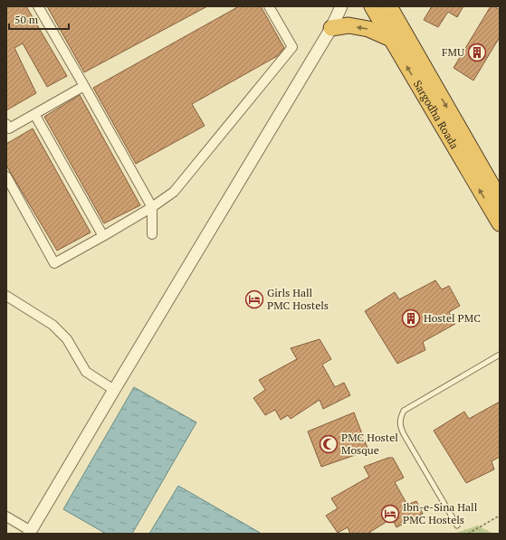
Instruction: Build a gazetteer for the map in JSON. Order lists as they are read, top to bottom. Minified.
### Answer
{"streets":{"highway":["Sargodha Roada"]},"places":{"building":["FMU","Hostel PMC"],"hotel":["Girls Hall PMC Hostels","Ibn-e-Sina Hall PMC Hostels"],"mosque":["PMC Hostel Mosque"]},"scale_bar":"50 m"}
